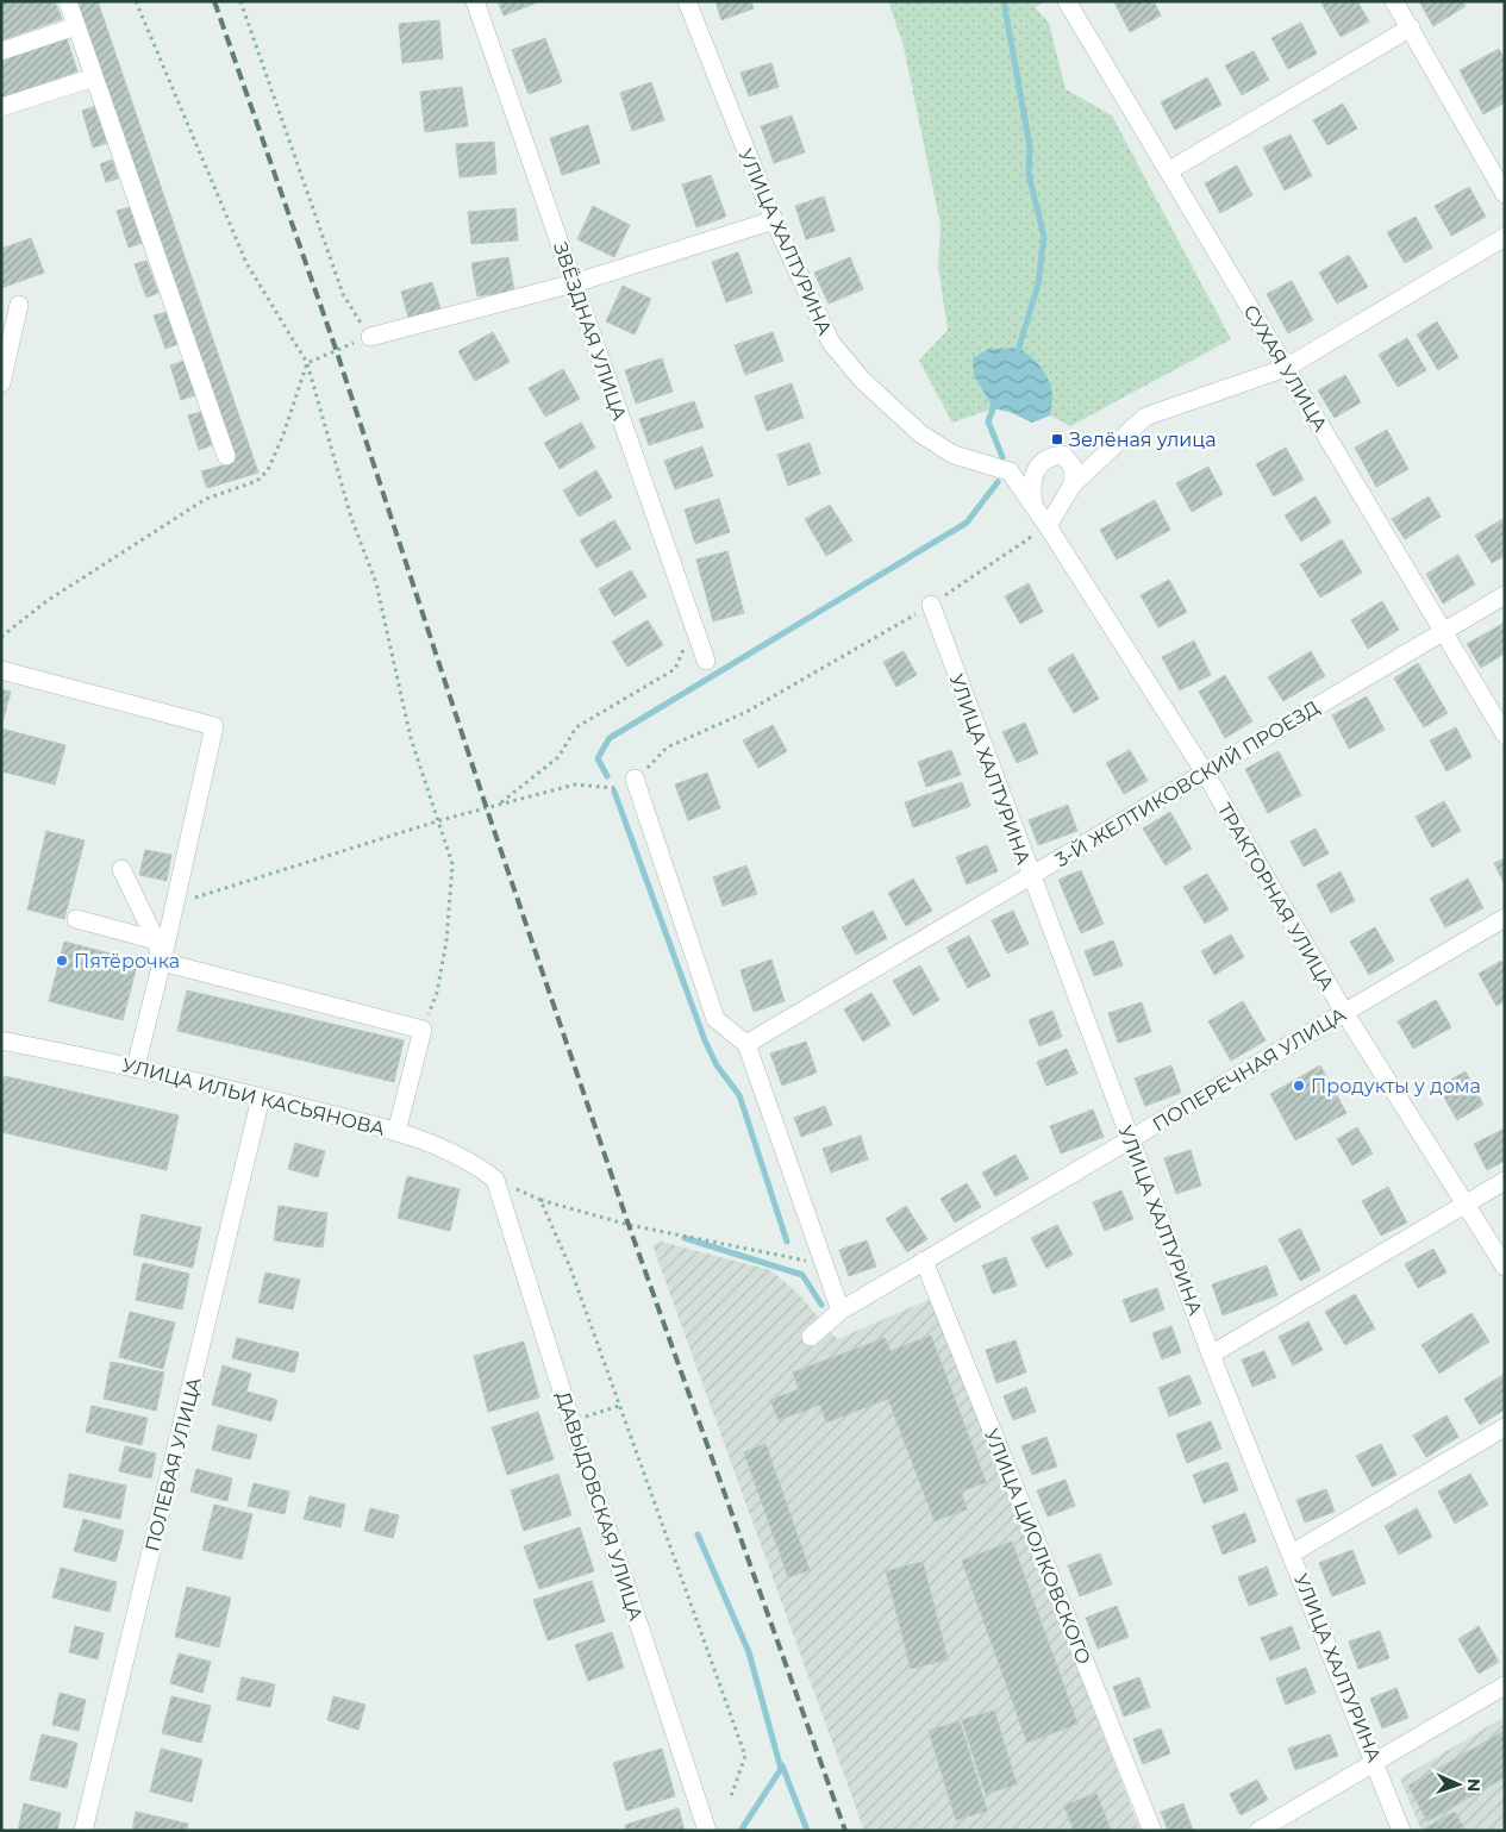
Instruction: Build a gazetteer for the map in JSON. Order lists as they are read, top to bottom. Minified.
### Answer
{"streets":{"street":["УЛИЦА ХАЛТУРИНА","ЗВЁЗДНАЯ УЛИЦА","СУХАЯ УЛИЦА","3-Й ЖЕЛТИКОВСКИЙ ПРОЕЗД","ТРАКТОРНАЯ УЛИЦА","ПОПЕРЕЧНАЯ УЛИЦА","УЛИЦА ИЛЬИ КАСЬЯНОВА","ПОЛЕВАЯ УЛИЦА","ДАВЫДОВСКАЯ УЛИЦА","УЛИЦА ЦИОЛКОВСКОГО"]},"crossings":[["УЛИЦА ХАЛТУРИНА","3-Й ЖЕЛТИКОВСКИЙ ПРОЕЗД"],["УЛИЦА ХАЛТУРИНА","ТРАКТОРНАЯ УЛИЦА"],["УЛИЦА ХАЛТУРИНА","ПОПЕРЕЧНАЯ УЛИЦА"],["СУХАЯ УЛИЦА","3-Й ЖЕЛТИКОВСКИЙ ПРОЕЗД"],["3-Й ЖЕЛТИКОВСКИЙ ПРОЕЗД","ТРАКТОРНАЯ УЛИЦА"],["ТРАКТОРНАЯ УЛИЦА","ПОПЕРЕЧНАЯ УЛИЦА"],["ПОПЕРЕЧНАЯ УЛИЦА","УЛИЦА ЦИОЛКОВСКОГО"],["УЛИЦА ИЛЬИ КАСЬЯНОВА","ПОЛЕВАЯ УЛИЦА"],["УЛИЦА ИЛЬИ КАСЬЯНОВА","ДАВЫДОВСКАЯ УЛИЦА"]],"places":{"transit":["Зелёная улица"],"other":["Пятёрочка","Продукты у дома"]},"north":"right"}
